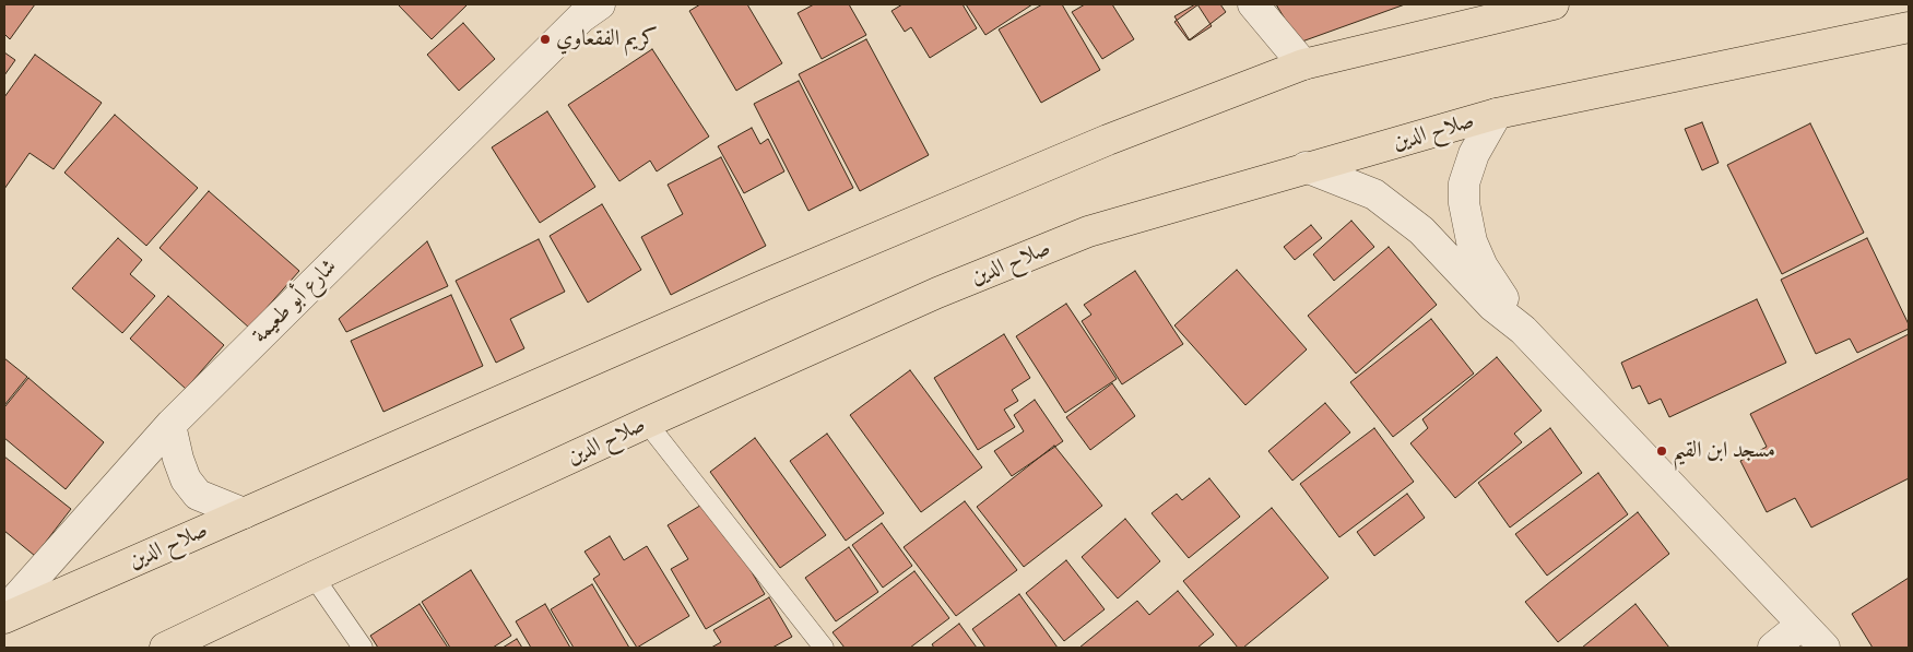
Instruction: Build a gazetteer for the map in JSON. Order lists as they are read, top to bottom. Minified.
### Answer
{"streets":{"highway":["صلاح الدين"],"street":["شارع أبو طعيمة"]},"places":["كريم الفقعاوي","مسجد ابن القيم"]}
